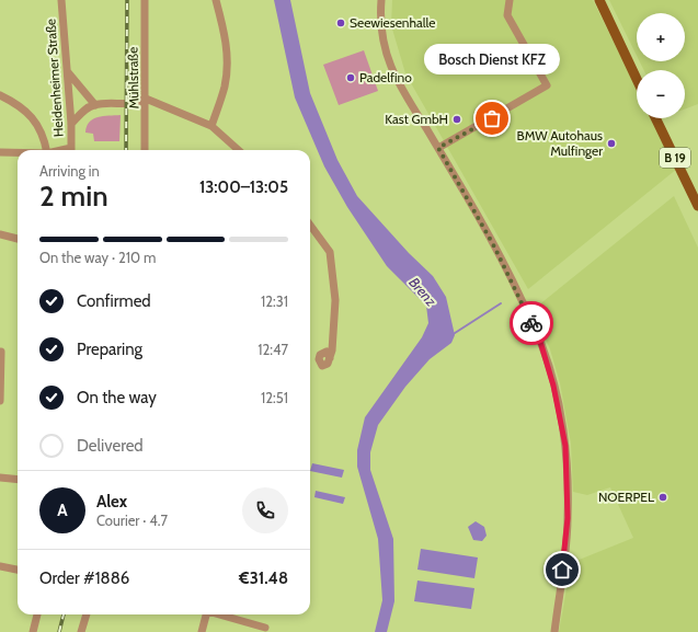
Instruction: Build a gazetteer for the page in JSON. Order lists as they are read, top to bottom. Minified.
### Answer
{"streets":{"main road":["B 19"],"street":["Heidenheimer Straße","Mühlstraße"]},"water":["Brenz"],"places":["Seewiesenhalle","Padelfino","Bosch Dienst KFZ","Kast GmbH","BMW Autohaus Mulfinger","NOERPEL"],"page":{"map_buttons":["+","−"],"bubble":"Bosch Dienst KFZ","heading":["2 min","Arriving in","13:00–13:05"],"panel":["Alex","Courier · 4.7","Order #1886","€31.48"],"bar":"On the way · 210 m","list":[["Confirmed","12:31"],["Preparing","12:47"],["On the way","12:51"],"Delivered"],"round":"A"}}
